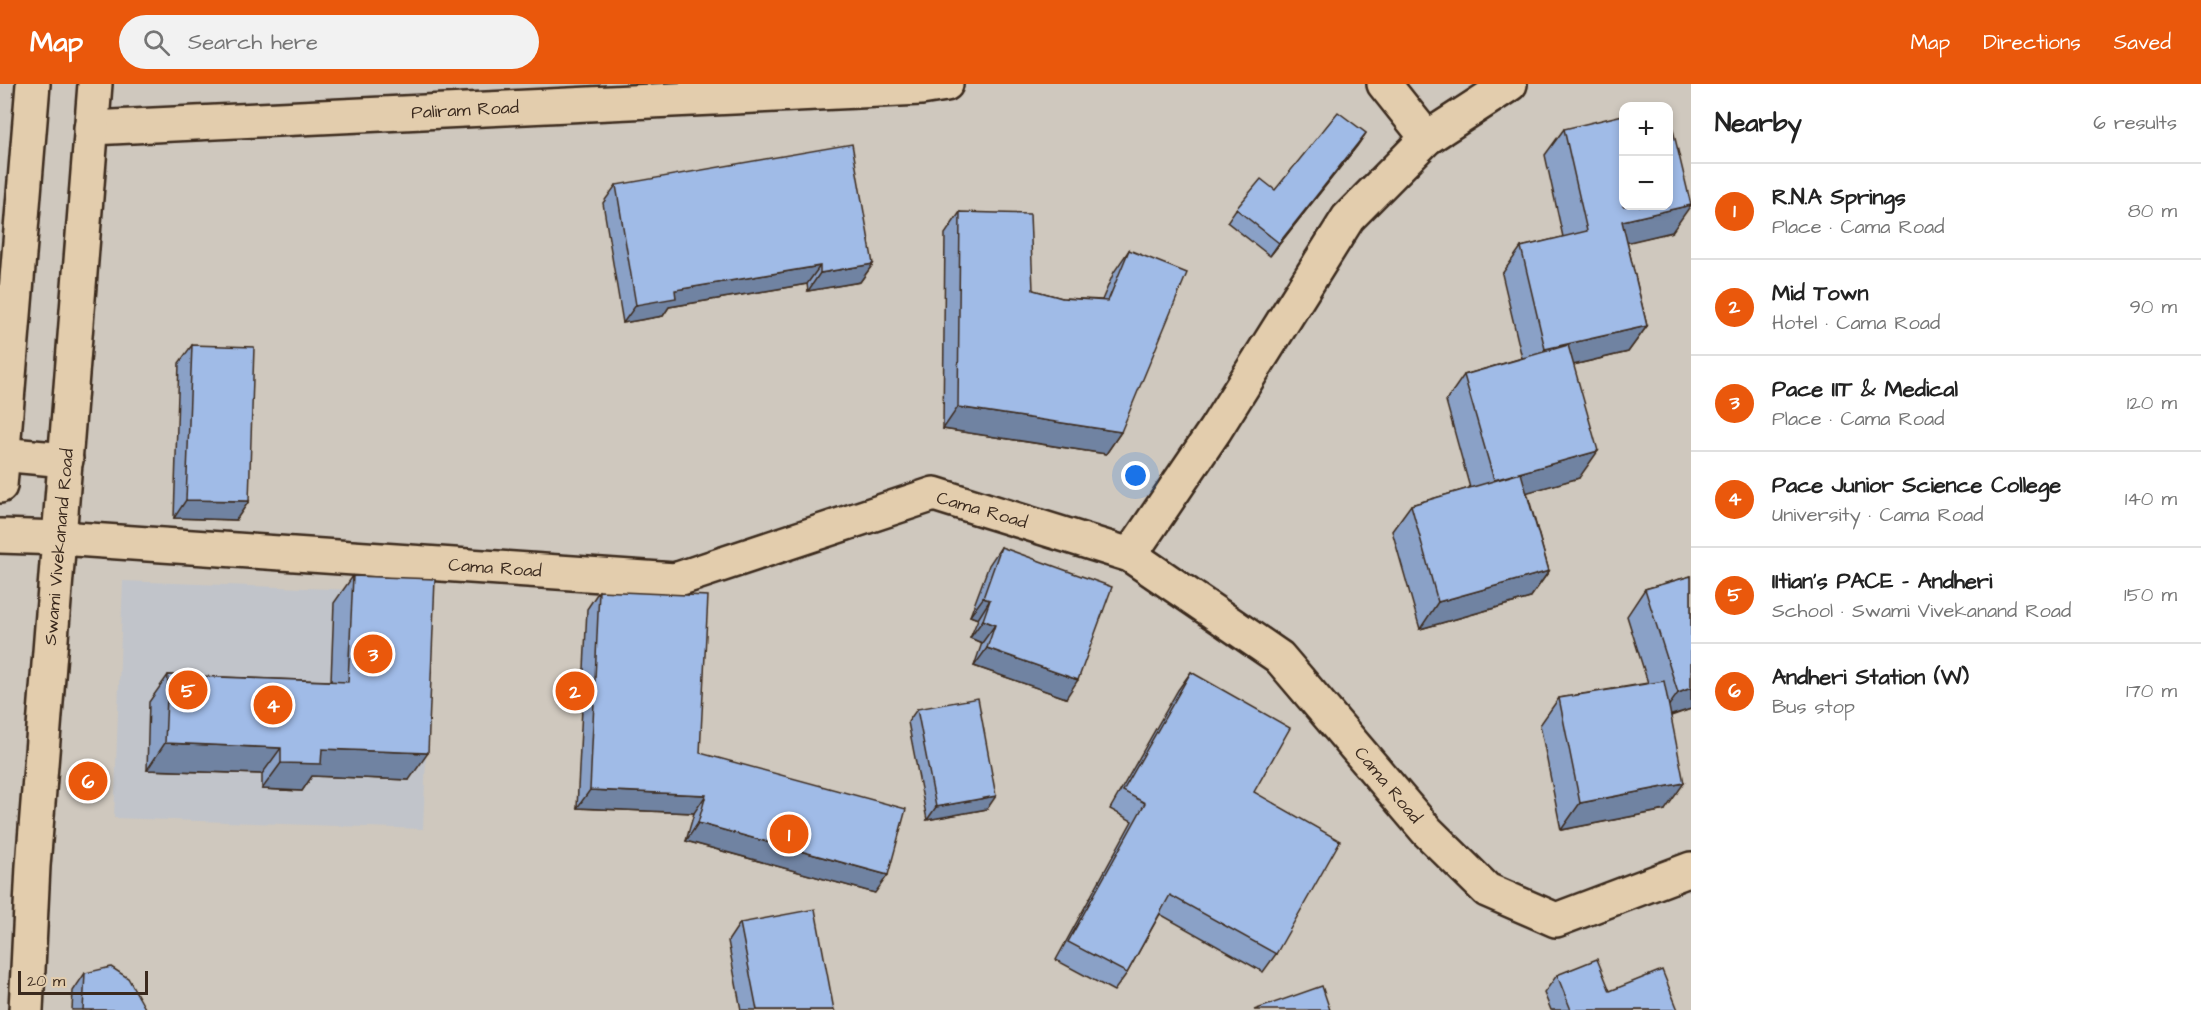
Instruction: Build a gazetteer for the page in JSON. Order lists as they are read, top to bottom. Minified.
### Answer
{"streets":{"street":["Paliram Road","Cama Road","Swami Vivekanand Road"]},"crossings":[["Paliram Road","Swami Vivekanand Road"],["Cama Road","Swami Vivekanand Road"]],"scale_bar":"20 m","page":{"header":"Map","search":"Search here","nav":["Map","Directions","Saved"],"heading":["Nearby","6 results"],"map_buttons":["+","−"],"list":[{"mark":"1","name":"R.N.A Springs","note":"Place · Cama Road","value":"80 m"},{"mark":"2","name":"Mid Town","note":"Hotel · Cama Road","value":"90 m"},{"mark":"3","name":"Pace IIT & Medical","note":"Place · Cama Road","value":"120 m"},{"mark":"4","name":"Pace Junior Science College","note":"University · Cama Road","value":"140 m"},{"mark":"5","name":"IItian's PACE - Andheri","note":"School · Swami Vivekanand Road","value":"150 m"},{"mark":"6","name":"Andheri Station (W)","note":"Bus stop","value":"170 m"}],"pins":["3","5","2","4","6","1"],"scale":"20 m"}}
